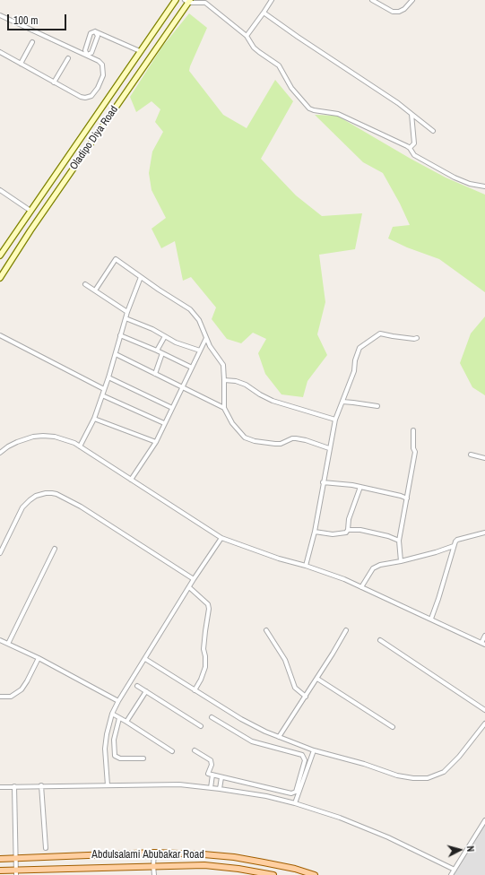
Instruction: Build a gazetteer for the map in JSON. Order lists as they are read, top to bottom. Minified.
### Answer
{"streets":{"main road":["Oladipo Diya Road","Abdulsalami Abubakar Road"]},"scale_bar":"100 m","north":"right"}
